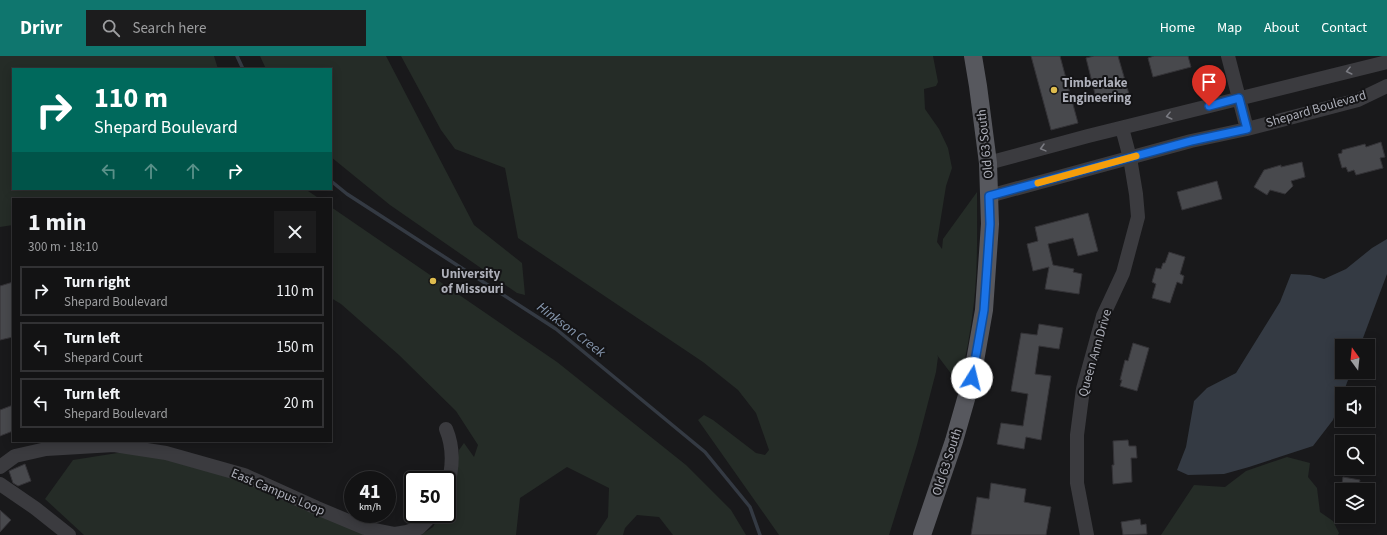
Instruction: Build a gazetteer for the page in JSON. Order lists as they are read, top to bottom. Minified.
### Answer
{"streets":{"main road":["Old 63 South"],"street":["Shepard Boulevard","Queen Ann Drive","East Campus Loop"]},"crossings":[["Shepard Boulevard","Old 63 South"],["Shepard Boulevard","Queen Ann Drive"]],"water":["Hinkson Creek"],"places":["Timberlake Engineering","University of Missouri"],"north":"top","page":{"header":"Drivr","search":"Search here","nav":["Home","Map","About","Contact"],"turn":["110 m","Shepard Boulevard"],"heading":["1 min","300 m · 18:10"],"list":[{"name":"Turn right","note":"Shepard Boulevard","value":"110 m"},{"name":"Turn left","note":"Shepard Court","value":"150 m"},{"name":"Turn left","note":"Shepard Boulevard","value":"20 m"}],"speed":"41 km/h","limit":"50"}}
